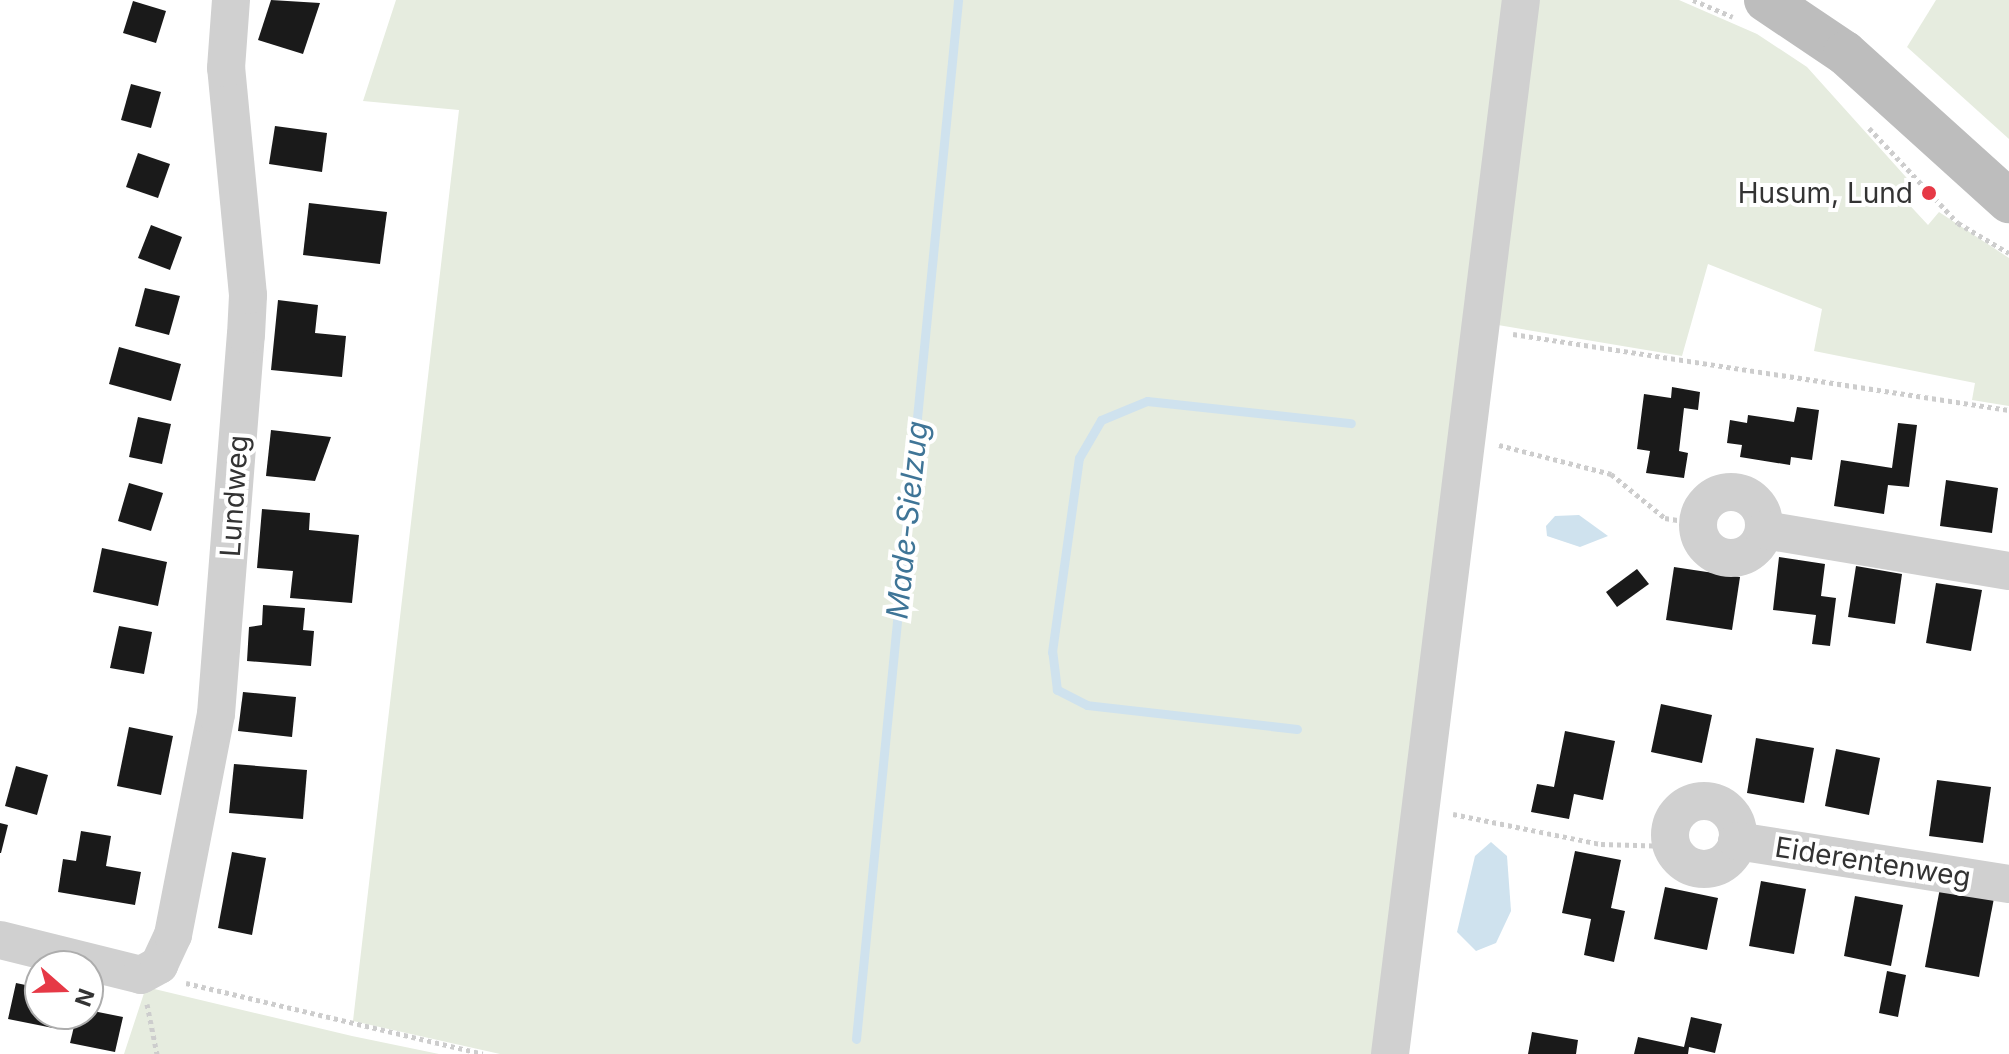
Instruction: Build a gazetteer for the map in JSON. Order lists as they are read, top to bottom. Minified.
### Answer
{"streets":{"street":["Lundweg","Eiderentenweg"]},"water":["Made-Sielzug"],"places":["Husum, Lund"],"north":"right"}
